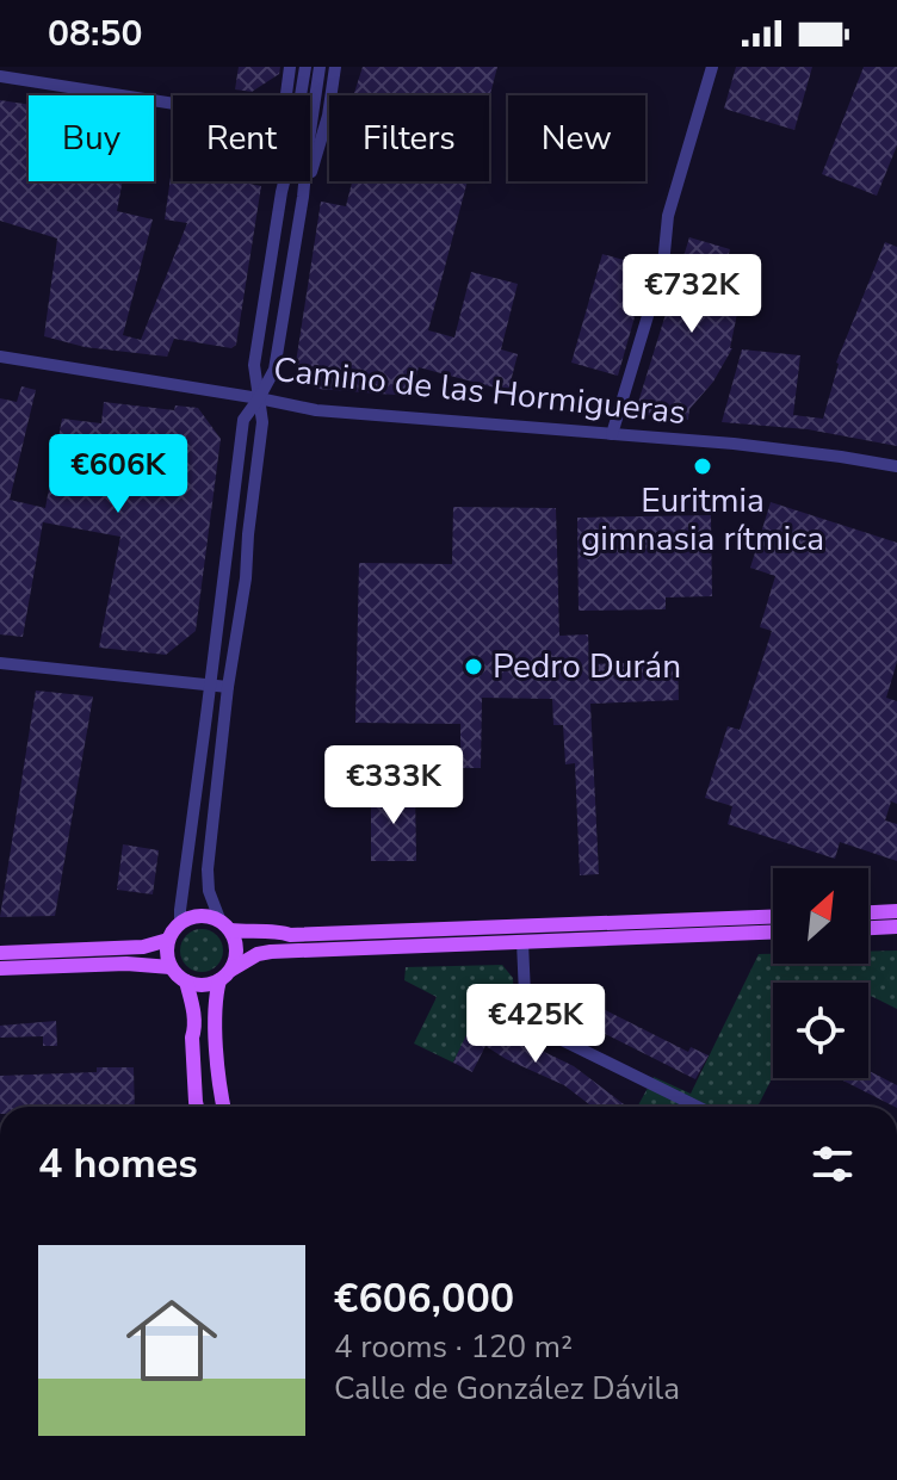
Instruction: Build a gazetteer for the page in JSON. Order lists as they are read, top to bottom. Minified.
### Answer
{"streets":{"street":["Camino de las Hormigueras"]},"places":["Euritmia gimnasia rítmica","Pedro Durán"],"north":"top right","page":{"status":"08:50","chip":["Buy","Rent","Filters","New"],"price":["€732K","€606K","€333K","€425K"],"heading":"4 homes","list":[{"name":"€606,000","note":"4 rooms · 120 m² · Calle de González Dávila"}]}}
